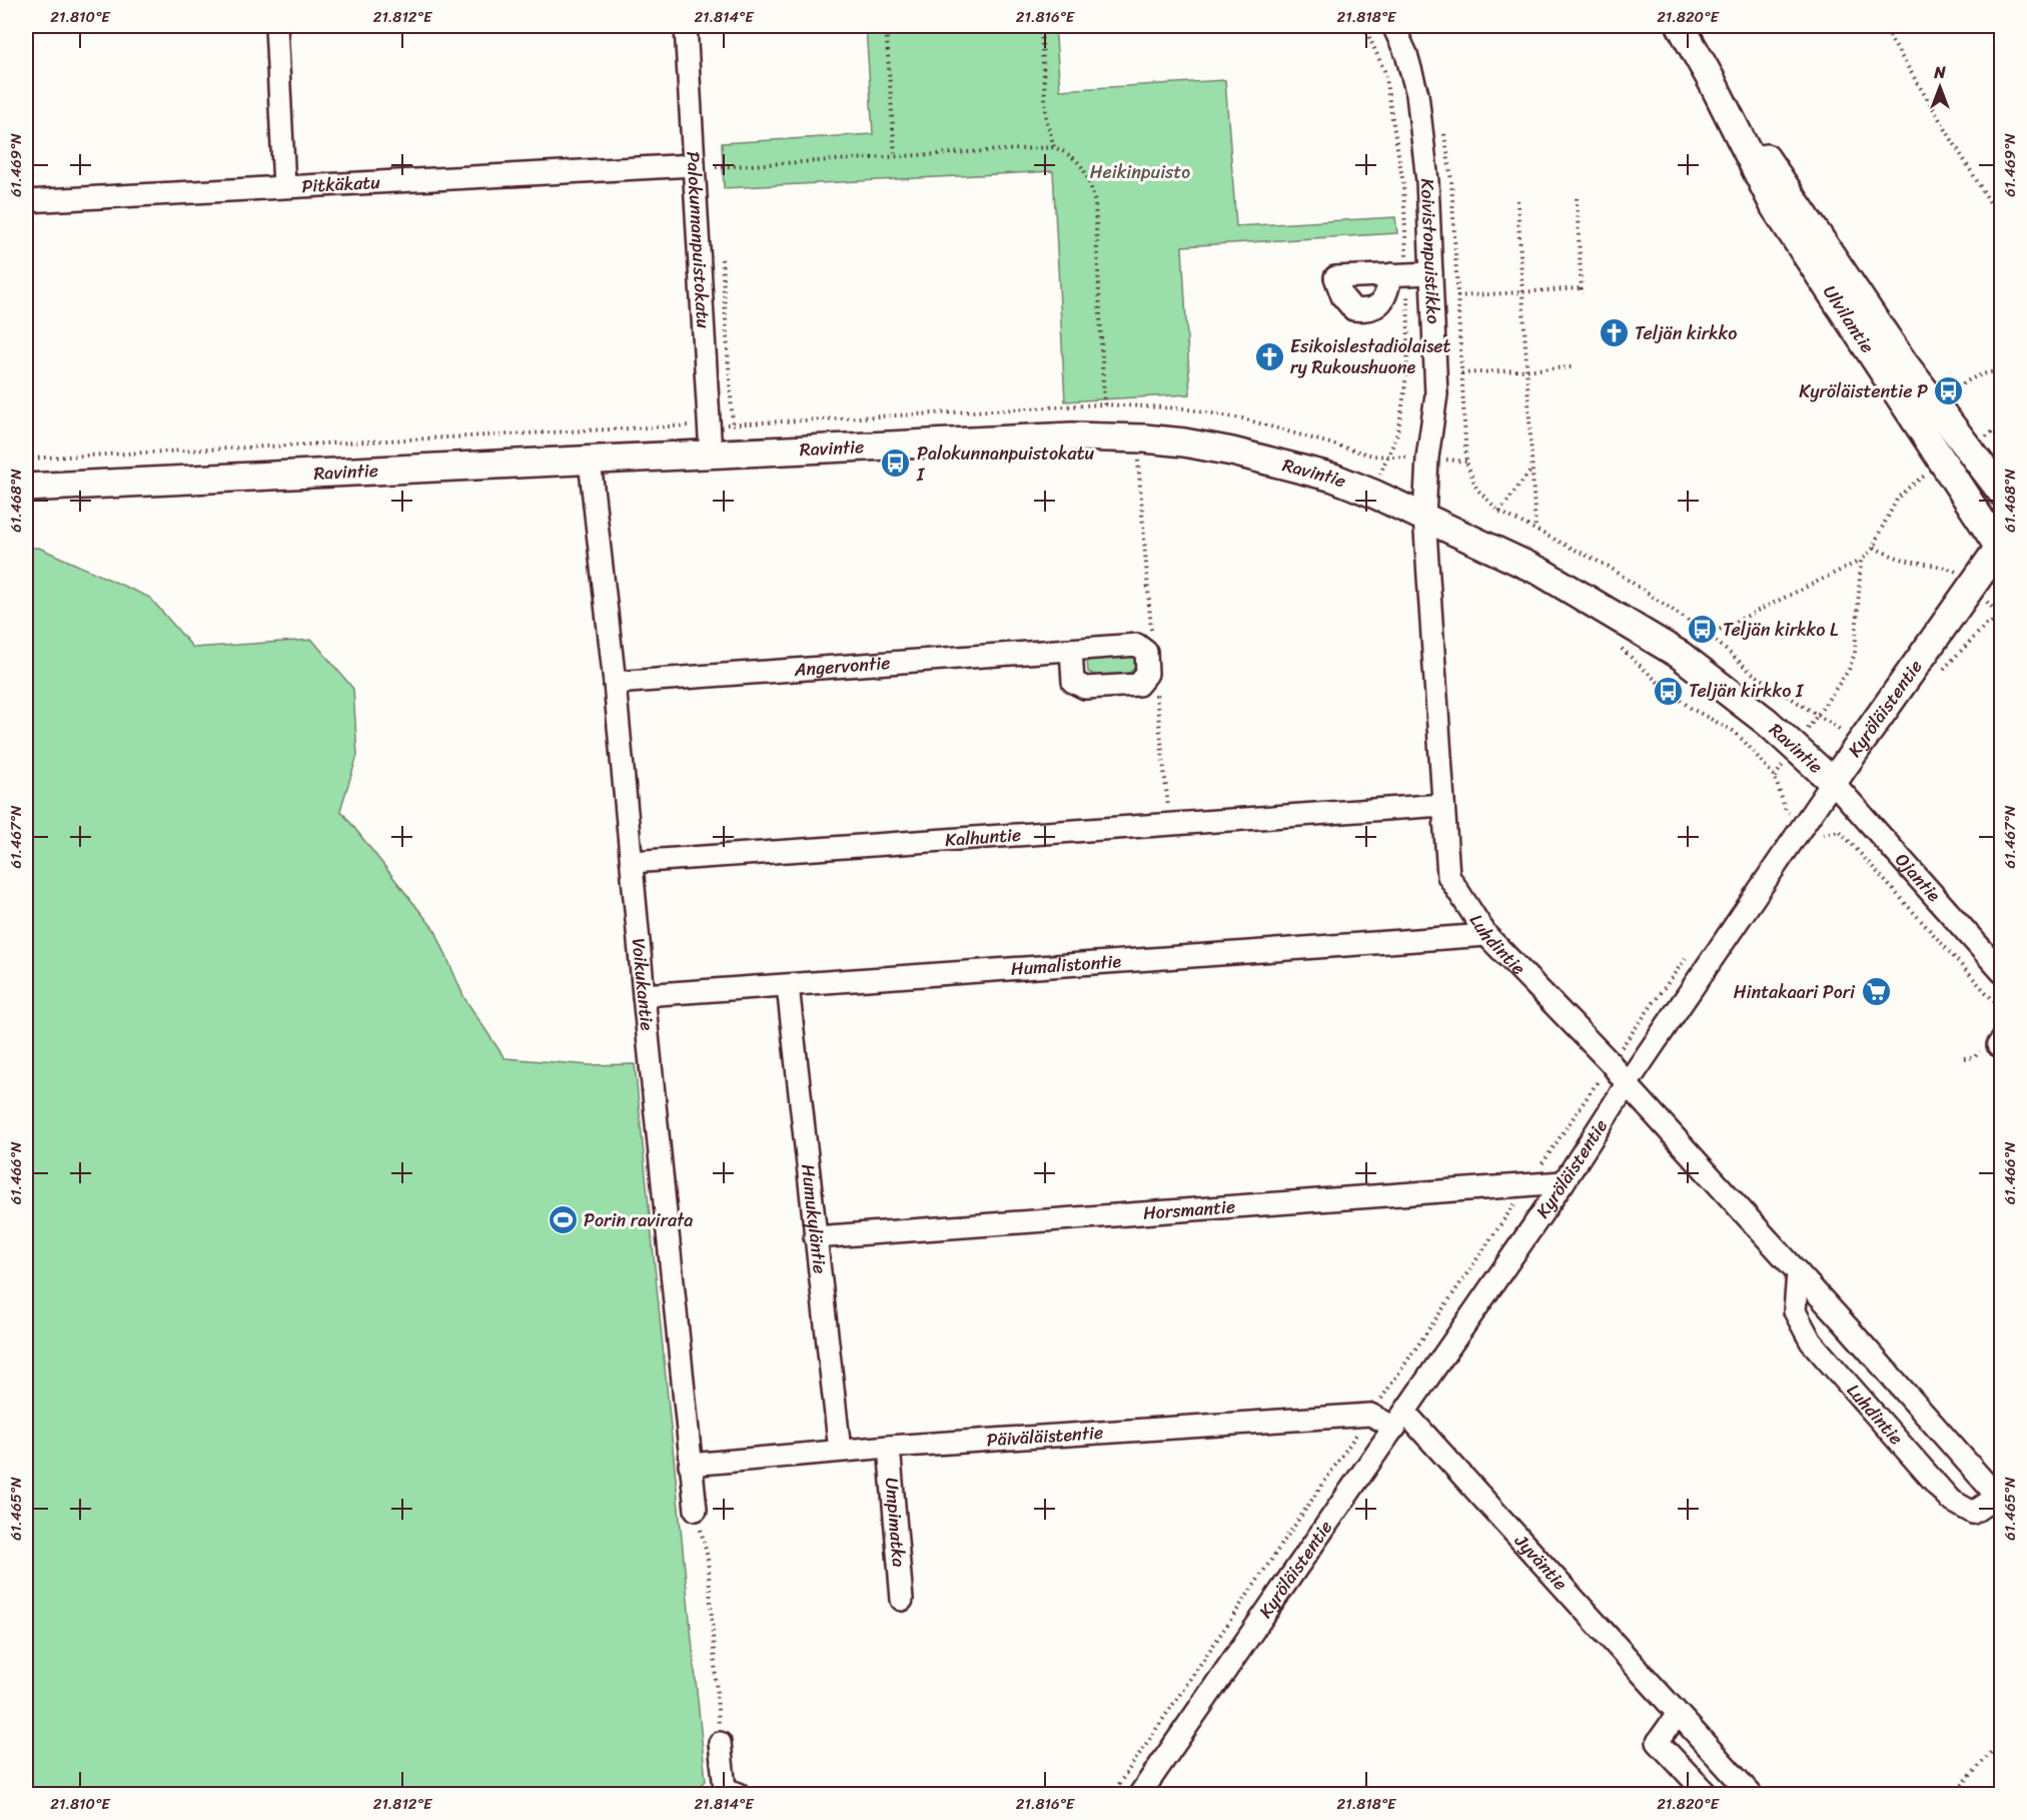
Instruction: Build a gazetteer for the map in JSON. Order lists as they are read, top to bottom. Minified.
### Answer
{"streets":{"main road":["Ulvilantie","Ravintie","Kyröläistentie"],"street":["Pitkäkatu","Palokunnanpuistokatu","Koivistonpuistikko","Angervontie","Kalhuntie","Ojantie","Luhdintie","Humalistontie","Voikukantie","Horsmantie","Humukyläntie","Päiväläistentie","Umpimatka","Jyväntie"]},"crossings":[["Pitkäkatu","Palokunnanpuistokatu"],["Palokunnanpuistokatu","Ravintie"],["Koivistonpuistikko","Ravintie"],["Koivistonpuistikko","Luhdintie"],["Ulvilantie","Kyröläistentie"],["Ravintie","Kyröläistentie"],["Ravintie","Ojantie"],["Ravintie","Luhdintie"],["Ravintie","Voikukantie"],["Angervontie","Voikukantie"],["Kyröläistentie","Ojantie"],["Kyröläistentie","Luhdintie"],["Kyröläistentie","Horsmantie"],["Kyröläistentie","Jyväntie"],["Kalhuntie","Luhdintie"],["Kalhuntie","Voikukantie"],["Luhdintie","Humalistontie"],["Humalistontie","Voikukantie"],["Humalistontie","Humukyläntie"],["Voikukantie","Päiväläistentie"],["Horsmantie","Humukyläntie"],["Humukyläntie","Päiväläistentie"],["Päiväläistentie","Umpimatka"]],"parks":["Heikinpuisto"],"places":{"church":["Teljän kirkko","Esikoislestadiolaiset ry Rukoushuone"],"bus stop":["Kyröläistentie P","Palokunnanpuistokatu I","Teljän kirkko L","Teljän kirkko I"],"supermarket":["Hintakaari Pori"],"sports":["Porin ravirata"]},"north":"top","coordinates":["21.810°E","21.812°E","21.814°E","21.816°E","21.818°E","21.820°E","61.469°N","61.468°N","61.467°N","61.466°N","61.465°N"]}
